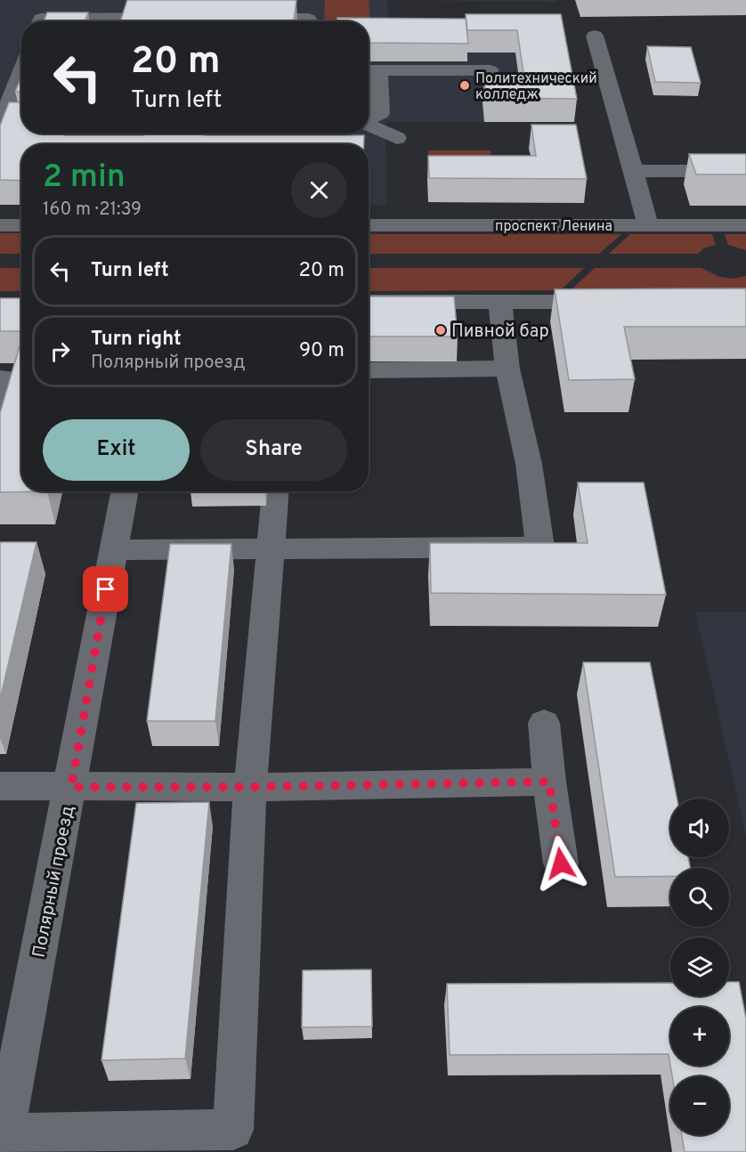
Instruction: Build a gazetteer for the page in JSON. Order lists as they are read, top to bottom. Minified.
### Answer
{"streets":{"street":["проспект Ленина","Полярный проезд"]},"places":["Политехнический колледж","Пивной бар"],"page":{"turn":["20 m","Turn left"],"heading":["2 min","160 m · 21:39"],"list":[{"name":"Turn left","value":"20 m"},{"name":"Turn right","note":"Полярный проезд","value":"90 m"}],"buttons":["Exit","Share"],"map_buttons":["+","−"]}}
